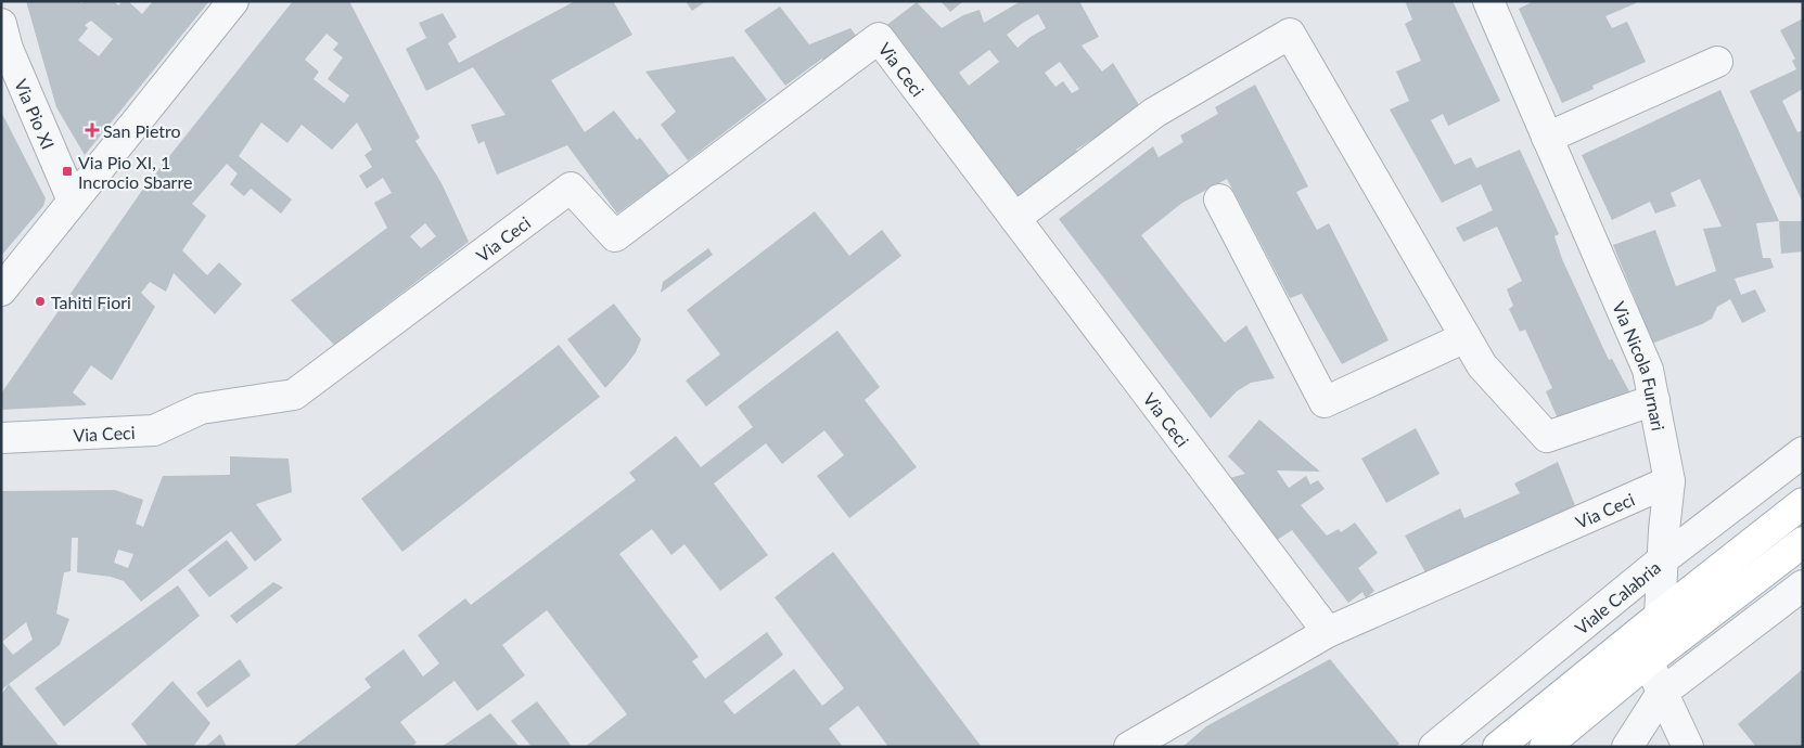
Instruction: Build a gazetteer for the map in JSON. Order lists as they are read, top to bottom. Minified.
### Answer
{"streets":{"street":["Via Ceci","Via Pio XI","Via Nicola Furnari","Viale Calabria"]},"crossings":[["Via Ceci","Via Nicola Furnari"],["Via Nicola Furnari","Viale Calabria"]],"places":{"health":["San Pietro"],"transit":["Via Pio XI, 1 Incrocio Sbarre"],"other":["Tahiti Fiori"]}}
